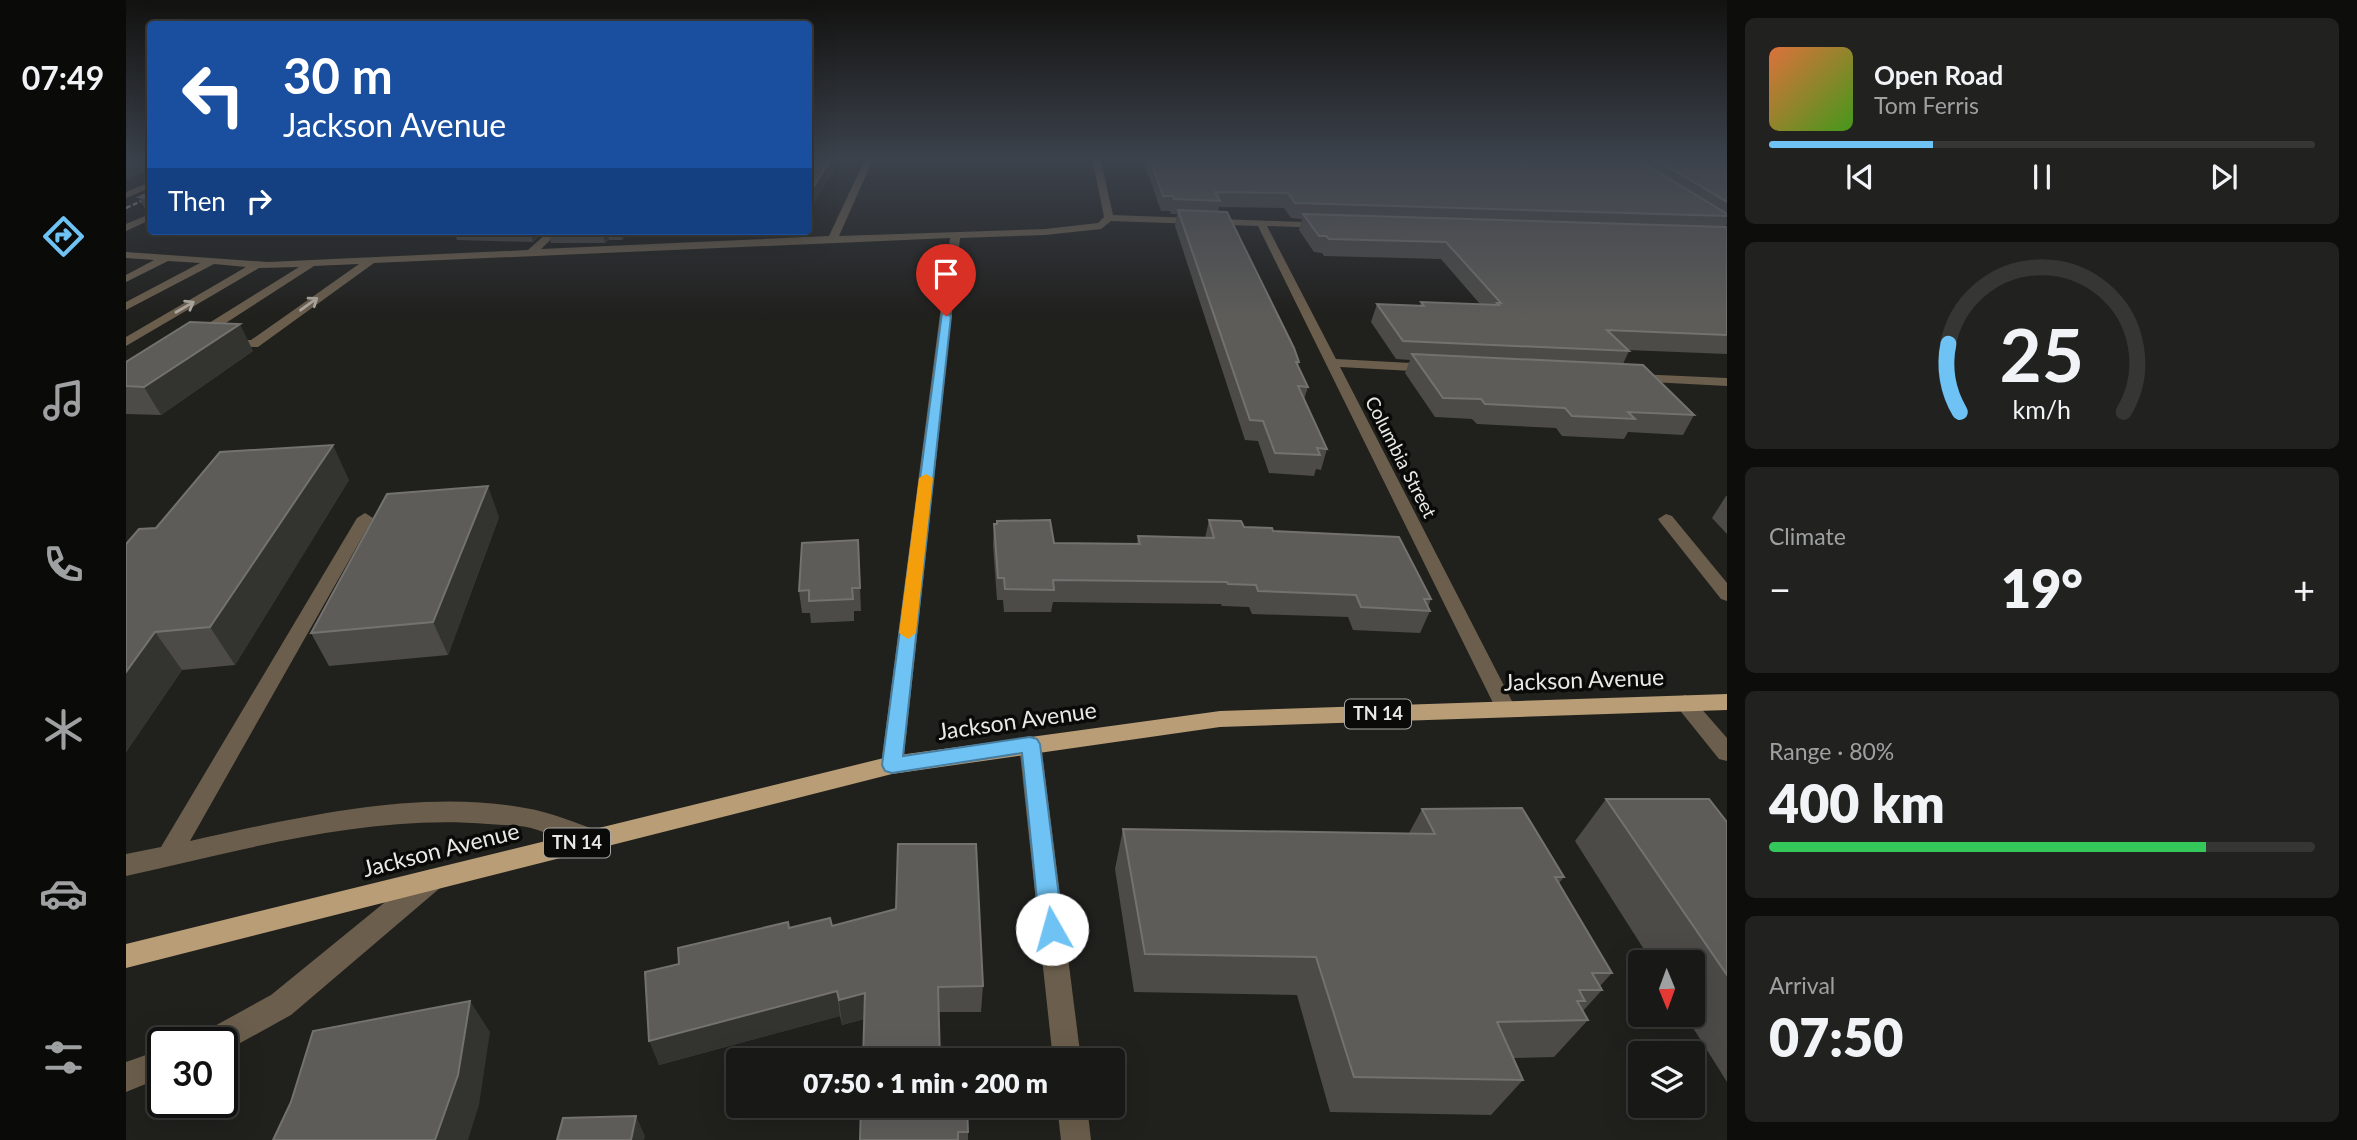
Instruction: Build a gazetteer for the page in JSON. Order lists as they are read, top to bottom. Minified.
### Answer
{"streets":{"main road":["Jackson Avenue","TN 14"],"street":["Columbia Street"]},"crossings":[["Columbia Street","Jackson Avenue"]],"north":"bottom","page":{"tabs":"07:49","turn":["30 m","Jackson Avenue"],"song":["Open Road","Tom Ferris"],"then":"Then","tile":["Climate",["Range · 80%","400 km"],["Arrival","07:50"]],"heat":["−","19°","+"],"limit":"30","trip":"07:50 · 1 min · 200 m","gauge":["25","km/h"]}}
